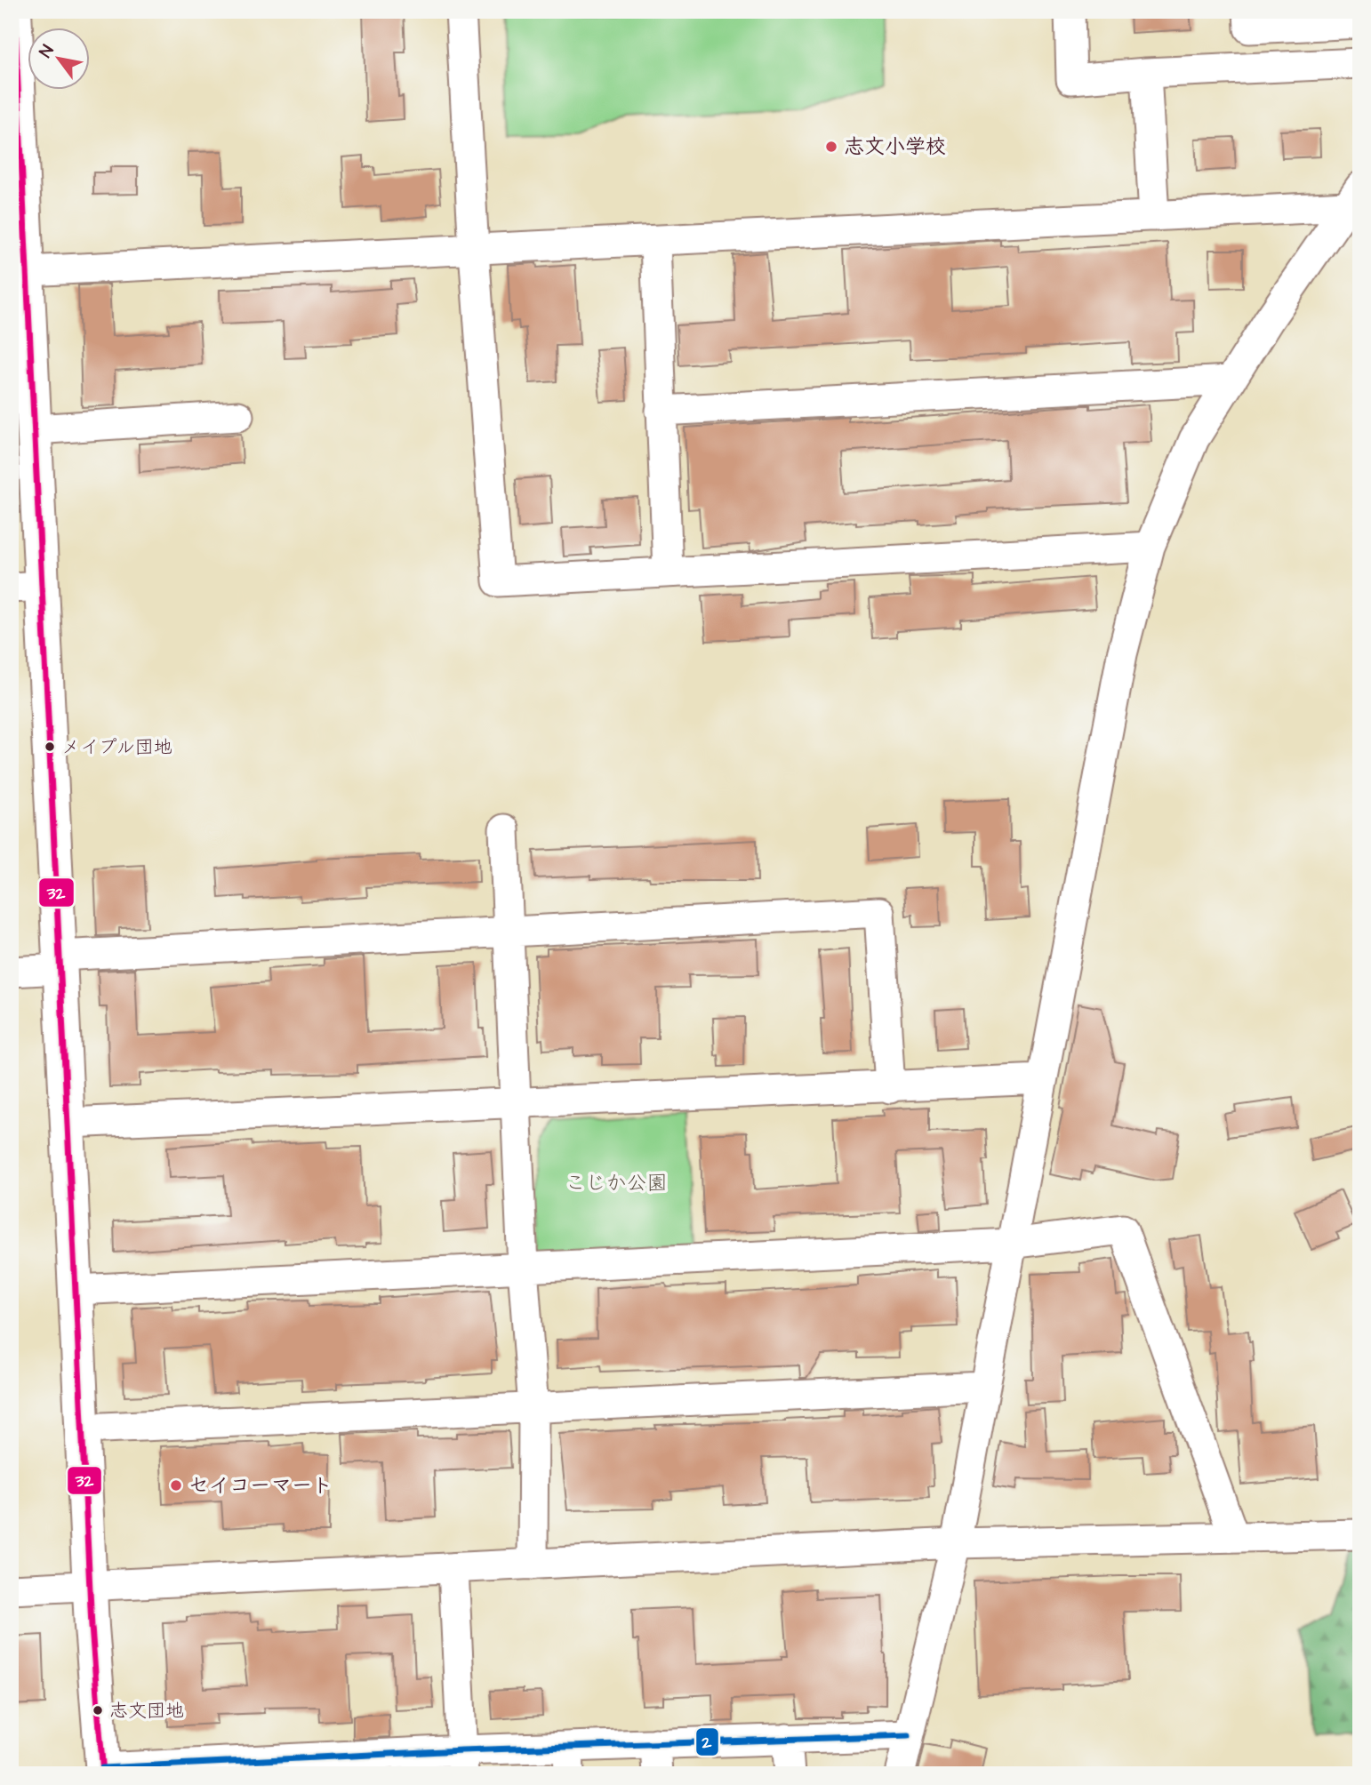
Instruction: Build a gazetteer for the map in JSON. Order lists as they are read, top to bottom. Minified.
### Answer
{"parks":["こじか公園"],"places":["志文小学校","メイプル団地","セイコーマート","志文団地"],"lines":["transit line 32","transit line 2"],"north":"top left"}
